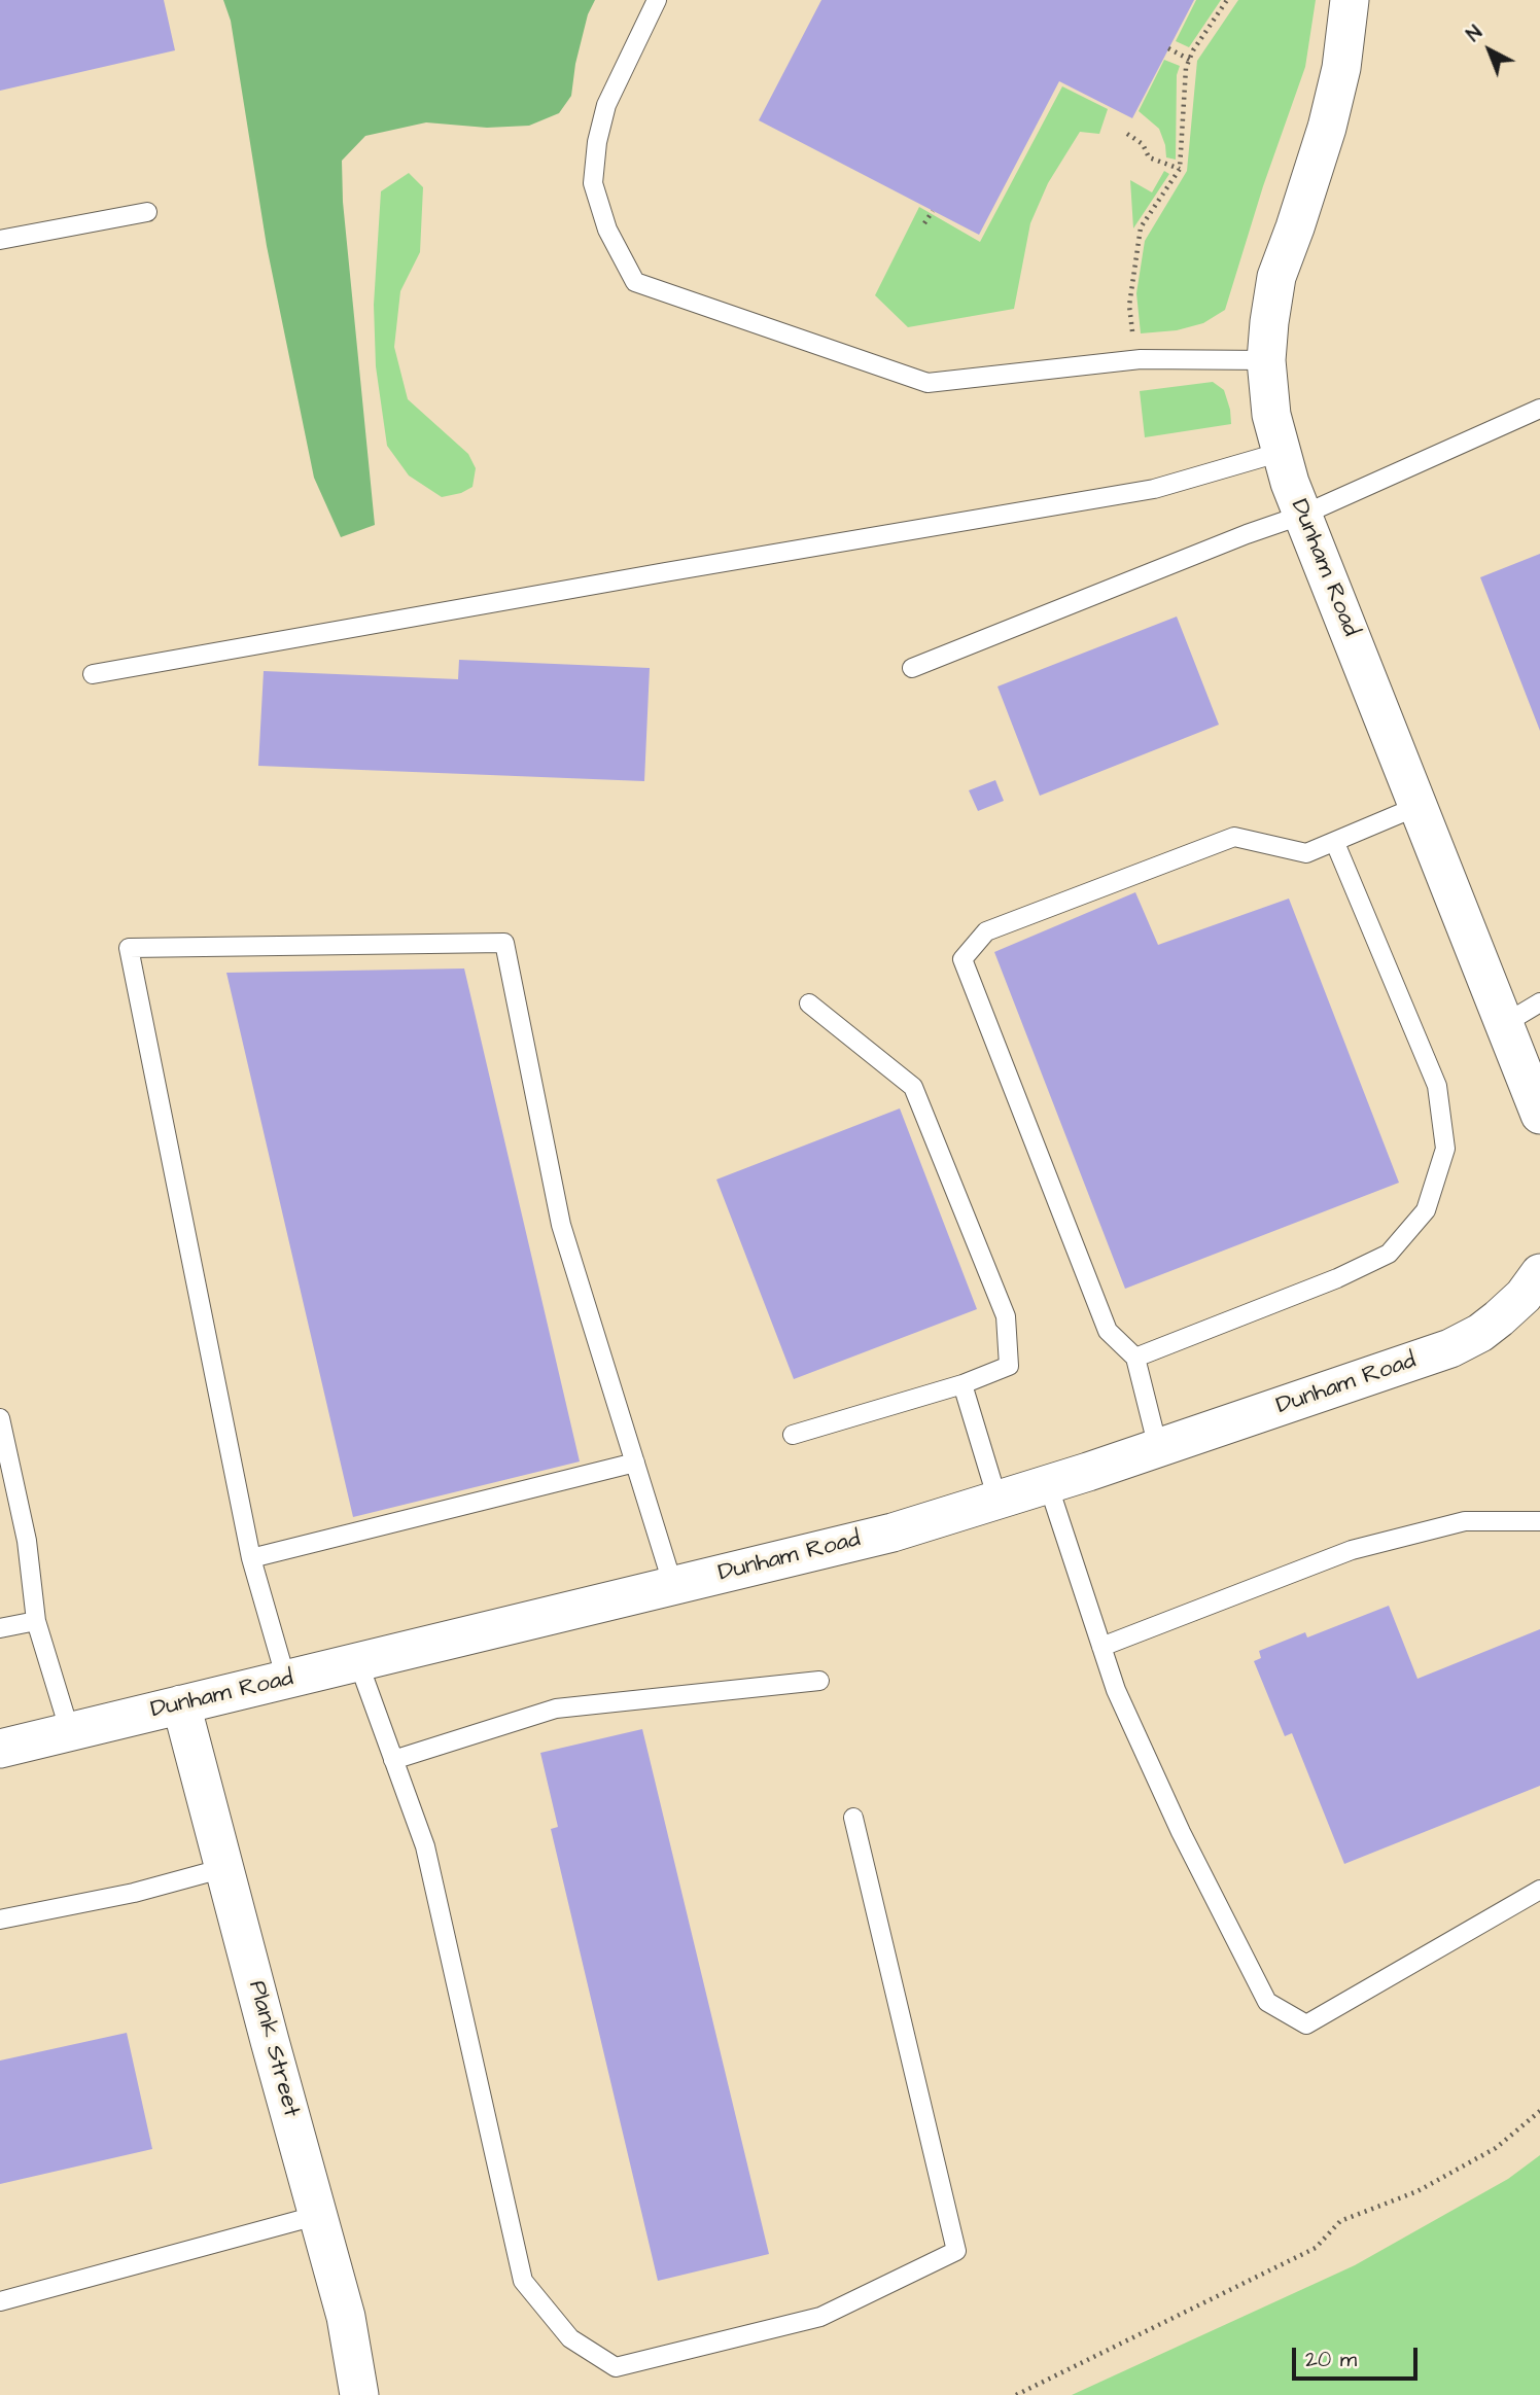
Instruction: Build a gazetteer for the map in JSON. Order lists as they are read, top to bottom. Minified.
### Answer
{"streets":{"street":["Dunham Road","Plank Street"]},"crossings":[["Dunham Road","Plank Street"]],"scale_bar":"20 m","north":"top left"}
